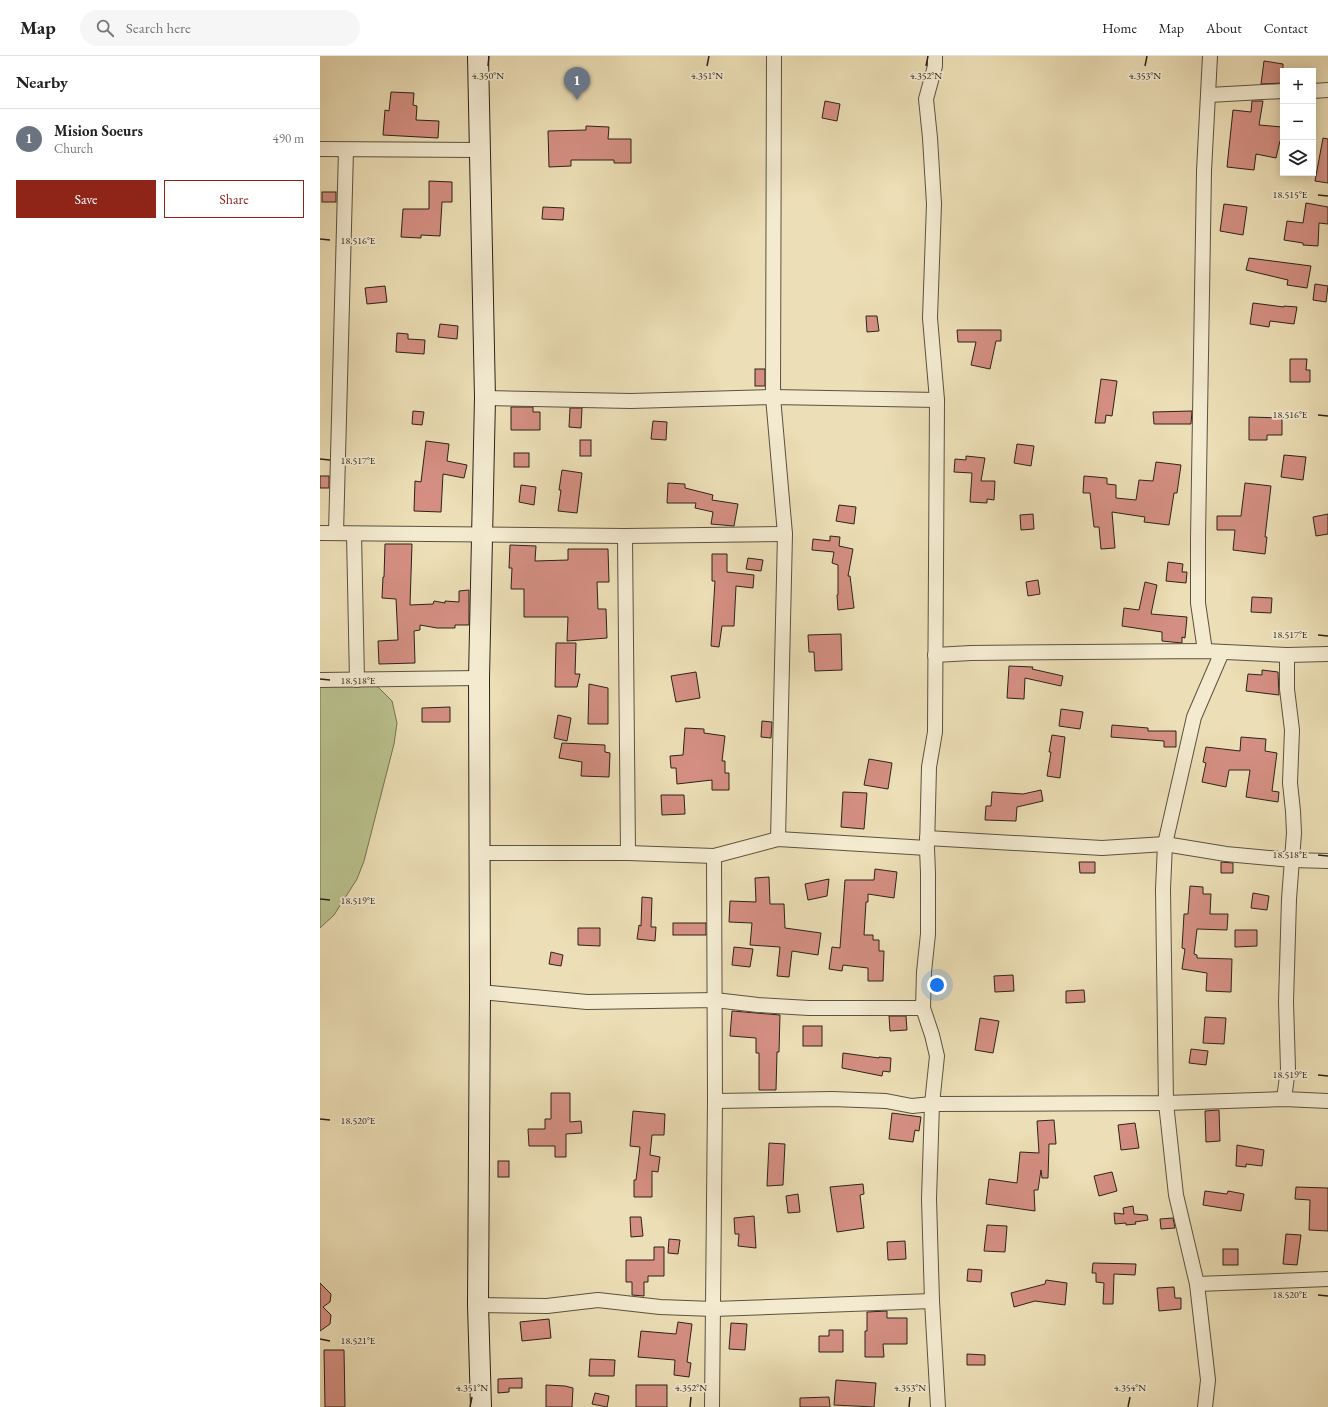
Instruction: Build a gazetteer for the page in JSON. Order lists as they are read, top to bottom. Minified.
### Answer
{"page":{"header":"Map","search":"Search here","nav":["Home","Map","About","Contact"],"heading":"Nearby","pins":"1","map_buttons":["+","−"],"list":[{"mark":"1","name":"Mision Soeurs","note":"Church","value":"490 m"}],"buttons":["Save","Share"]},"coordinates":["4.350°N","4.351°N","4.352°N","4.353°N","18.515°E","18.516°E","18.517°E","18.518°E","18.519°E","18.520°E","18.521°E","4.354°N"]}
